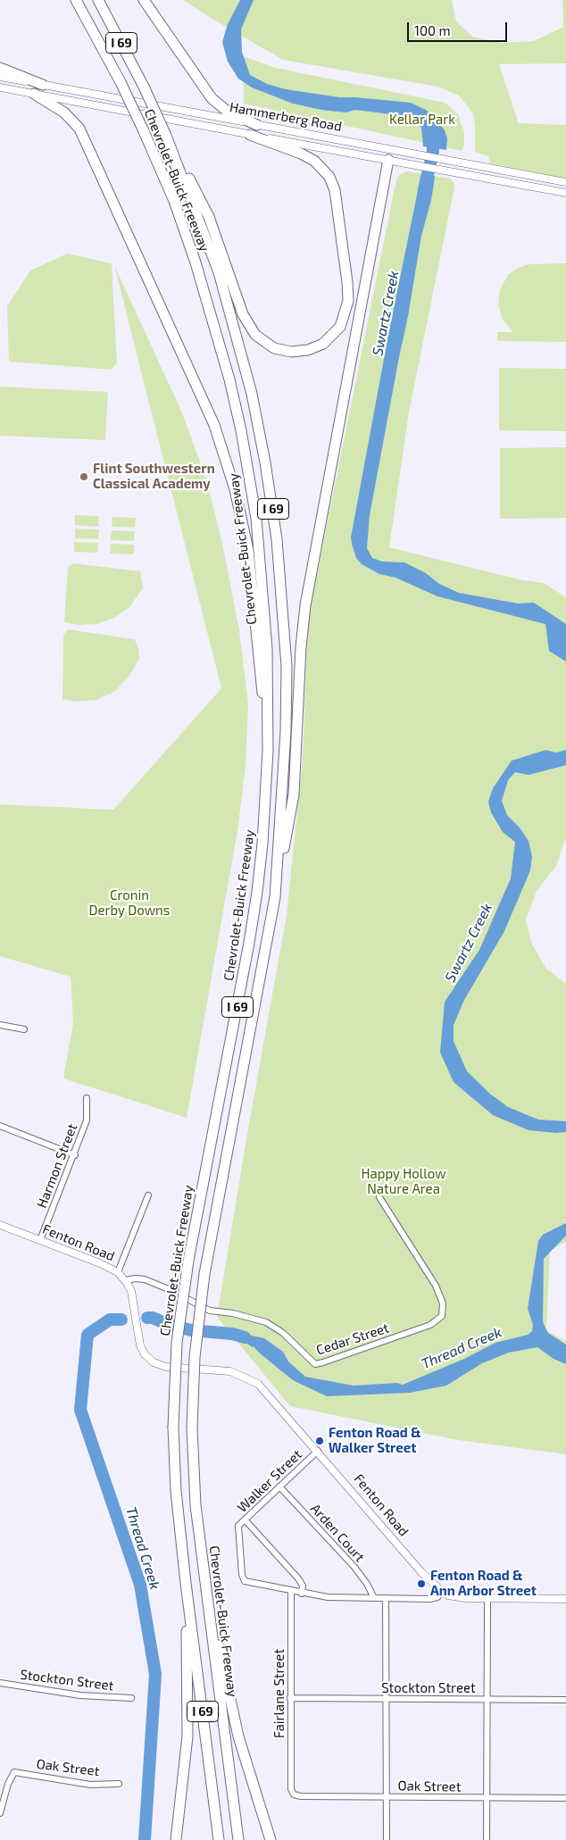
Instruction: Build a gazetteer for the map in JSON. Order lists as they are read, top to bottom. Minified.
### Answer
{"streets":{"highway":["I 69","Chevrolet-Buick Freeway"],"street":["Hammerberg Road","Harmon Street","Fenton Road","Cedar Street","Walker Street","Arden Court","Stockton Street","Fairlane Street","Oak Street"]},"crossings":[["Harmon Street","Fenton Road"],["Fenton Road","Cedar Street"],["Fenton Road","Walker Street"],["Walker Street","Arden Court"],["Walker Street","Fairlane Street"],["Stockton Street","Fairlane Street"],["Fairlane Street","Oak Street"]],"water":["Swartz Creek","Thread Creek"],"parks":["Kellar Park","Cronin Derby Downs","Happy Hollow Nature Area"],"places":["Flint Southwestern Classical Academy","Fenton Road & Walker Street","Fenton Road & Ann Arbor Street"],"scale_bar":"100 m"}
